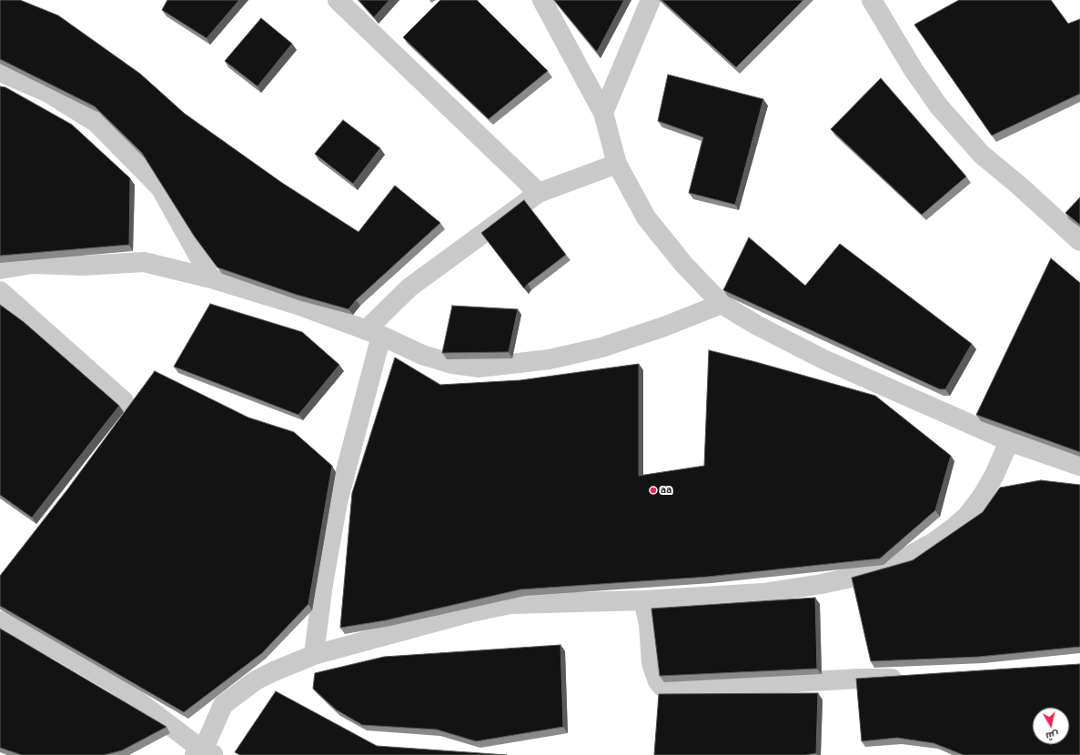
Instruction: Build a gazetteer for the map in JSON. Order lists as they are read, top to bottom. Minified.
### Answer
{"places":["aa"],"north":"bottom"}
